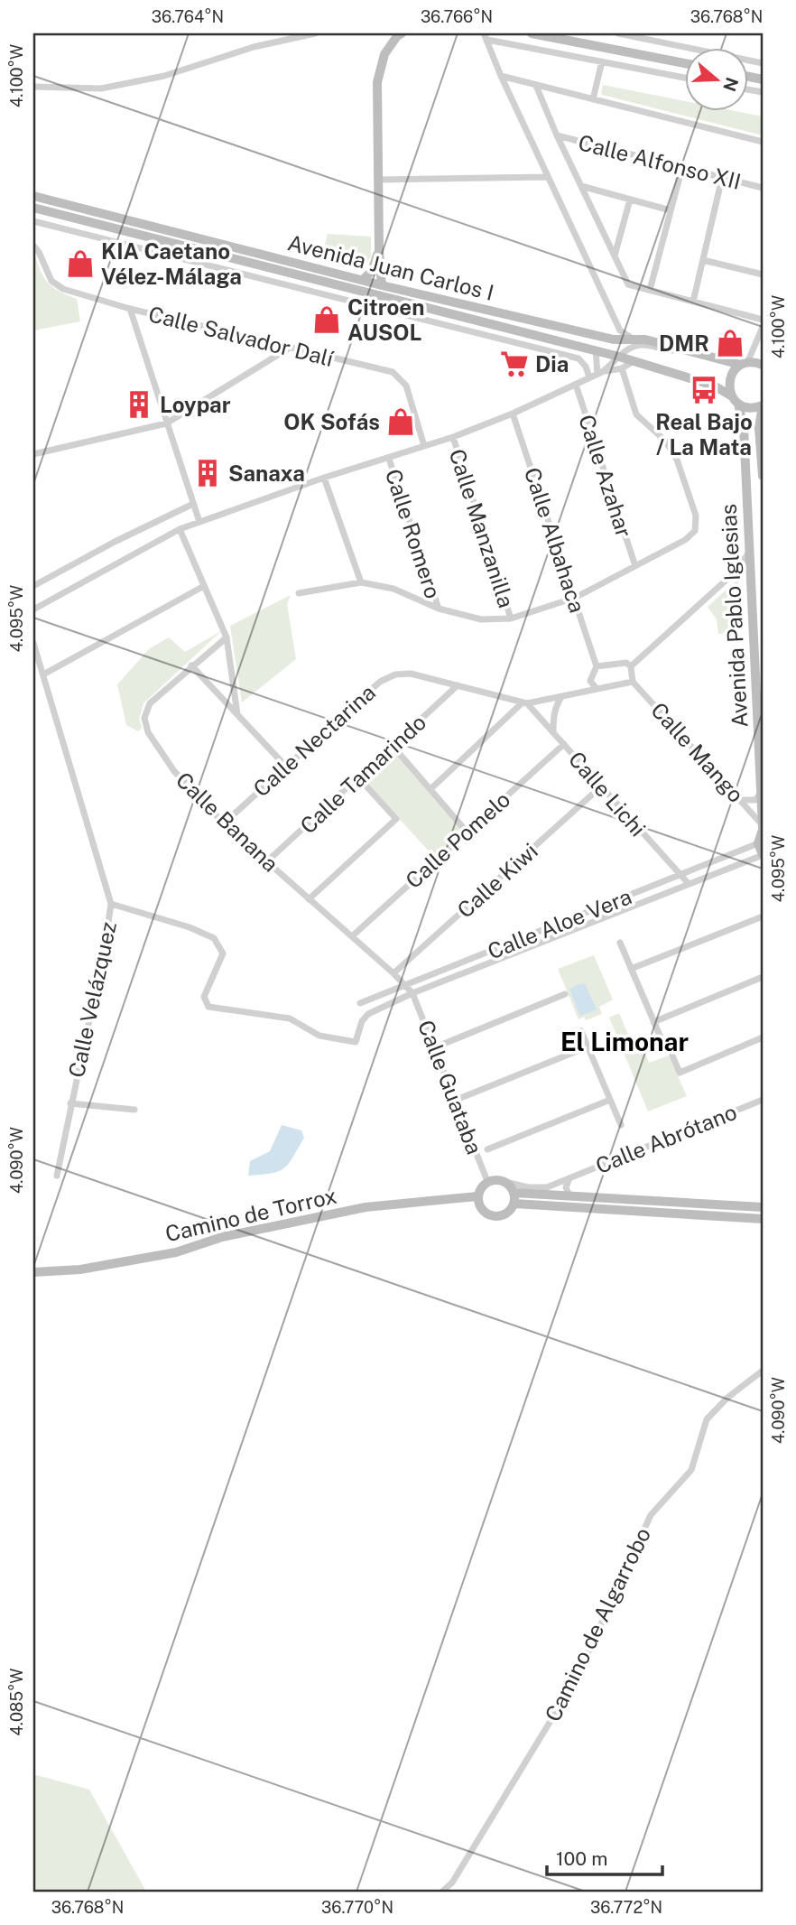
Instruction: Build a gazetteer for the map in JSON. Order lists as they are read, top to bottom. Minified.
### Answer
{"streets":{"street":["Calle Alfonso XII","Avenida Juan Carlos I","Calle Salvador Dalí","Calle Azahar","Calle Manzanilla","Calle Romero","Calle Albahaca","Avenida Pablo Iglesias","Calle Nectarina","Calle Mango","Calle Tamarindo","Calle Lichi","Calle Banana","Calle Pomelo","Calle Kiwi","Calle Aloe Vera","Calle Velázquez","Calle Guataba","Calle Abrótano","Camino de Torrox","Camino de Algarrobo"]},"crossings":[["Avenida Juan Carlos I","Avenida Pablo Iglesias"],["Calle Albahaca","Calle Nectarina"],["Avenida Pablo Iglesias","Calle Mango"],["Calle Nectarina","Calle Mango"],["Calle Nectarina","Calle Tamarindo"],["Calle Nectarina","Calle Lichi"],["Calle Nectarina","Calle Banana"],["Calle Tamarindo","Calle Banana"],["Calle Lichi","Calle Pomelo"],["Calle Lichi","Calle Kiwi"],["Calle Lichi","Calle Aloe Vera"],["Calle Banana","Calle Pomelo"],["Calle Banana","Calle Kiwi"],["Calle Banana","Calle Aloe Vera"],["Calle Banana","Calle Guataba"],["Calle Aloe Vera","Calle Velázquez"],["Calle Aloe Vera","Calle Guataba"],["Calle Guataba","Calle Abrótano"],["Calle Guataba","Camino de Torrox"],["Calle Abrótano","Camino de Torrox"]],"districts":["El Limonar"],"places":{"shop":["KIA Caetano Vélez-Málaga","Citroen AUSOL","DMR","OK Sofás"],"supermarket":["Dia"],"bus stop":["Real Bajo / La Mata"],"building":["Loypar","Sanaxa"]},"scale_bar":"100 m","north":"right","coordinates":["36.764°N","36.766°N","36.768°N","4.100°W","4.095°W","4.090°W","4.085°W","36.770°N","36.772°N"]}
